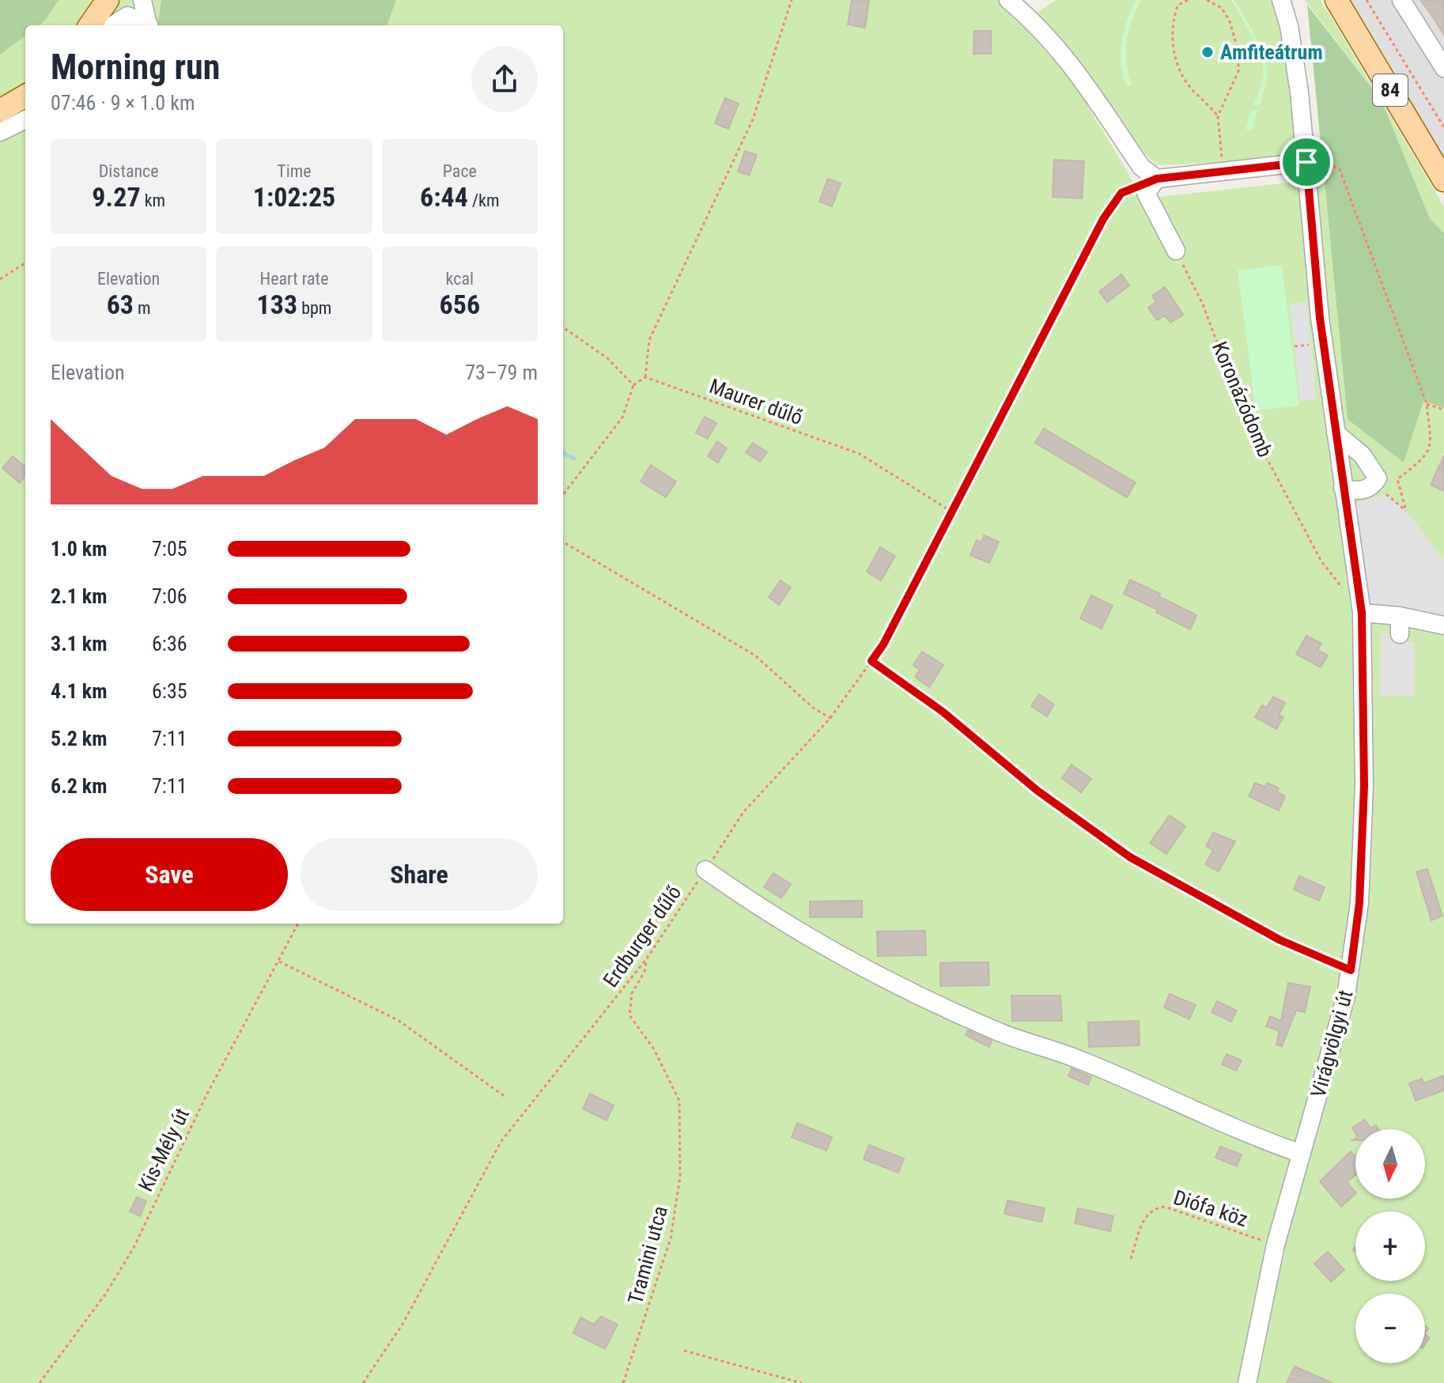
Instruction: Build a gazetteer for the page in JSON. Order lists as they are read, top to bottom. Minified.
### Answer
{"streets":{"main road":["84"],"street":["Virágvölgyi út"],"path":["Koronázódomb","Maurer dűlő","Erdburger dűlő","Kis-Mély út","Diófa köz","Tramini utca"]},"crossings":[["Koronázódomb","Virágvölgyi út"],["Maurer dűlő","Erdburger dűlő"],["Erdburger dűlő","Tramini utca"],["Virágvölgyi út","Diófa köz"]],"places":["Amfiteátrum"],"north":"bottom","page":{"heading":["Morning run","07:46 · 9 × 1.0 km"],"stats":[["Distance","9.27 km"],["Time","1:02:25"],["Pace","6:44 /km"],["Elevation","63 m"],["Heart rate","133 bpm"],["kcal","656"]],"chart":["Elevation","73–79 m"],"list":[{"name":"1.0 km","note":"7:05"},{"name":"2.1 km","note":"7:06"},{"name":"3.1 km","note":"6:36"},{"name":"4.1 km","note":"6:35"},{"name":"5.2 km","note":"7:11"},{"name":"6.2 km","note":"7:11"}],"buttons":["Save","Share"],"map_buttons":["+","−"]}}
